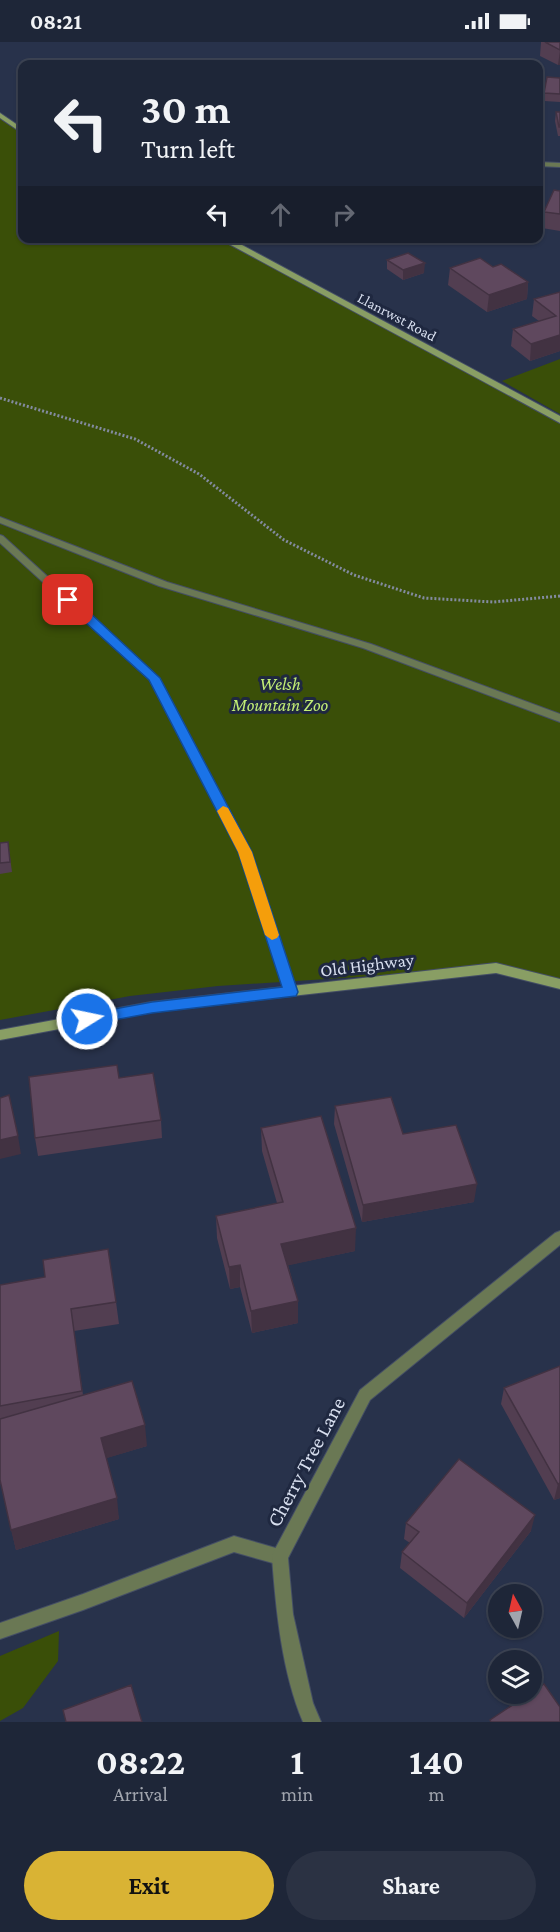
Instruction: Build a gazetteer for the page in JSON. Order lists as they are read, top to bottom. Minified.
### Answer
{"streets":{"street":["Llanrwst Road","Old Highway","Cherry Tree Lane"]},"parks":["Welsh Mountain Zoo"],"north":"top","page":{"status":"08:21","turn":["30 m","Turn left"],"eta":["08:22","Arrival","1","min","140","m"],"buttons":["Exit","Share"]}}
